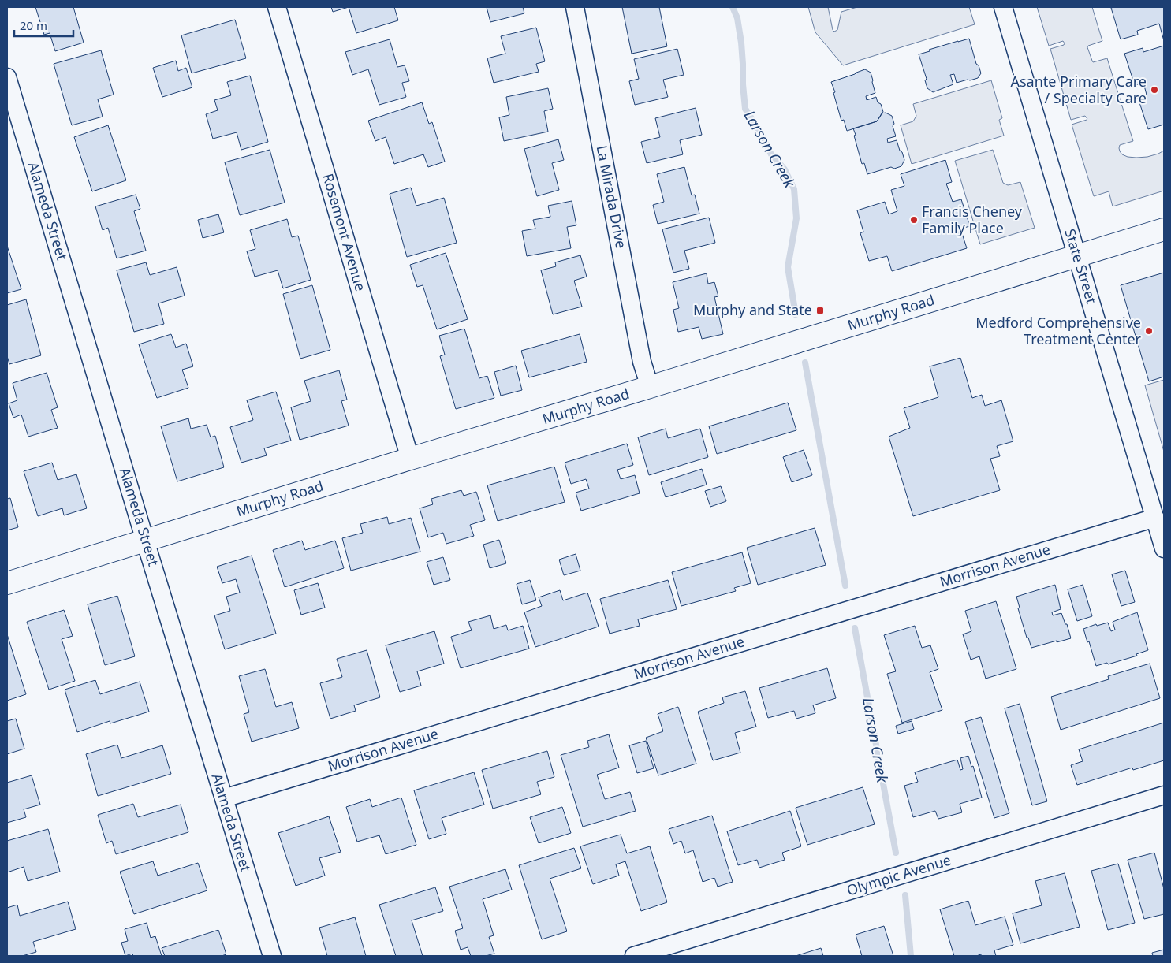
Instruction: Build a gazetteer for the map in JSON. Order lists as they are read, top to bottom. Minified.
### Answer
{"streets":{"street":["La Mirada Drive","Alameda Street","Rosemont Avenue","State Street","Murphy Road","Morrison Avenue","Olympic Avenue"]},"crossings":[["La Mirada Drive","Murphy Road"],["Alameda Street","Murphy Road"],["Alameda Street","Morrison Avenue"],["Rosemont Avenue","Murphy Road"],["State Street","Murphy Road"],["State Street","Morrison Avenue"]],"water":["Larson Creek"],"places":{"other":["Asante Primary Care / Specialty Care","Francis Cheney Family Place","Medford Comprehensive Treatment Center"],"transit":["Murphy and State"]},"scale_bar":"20 m"}
